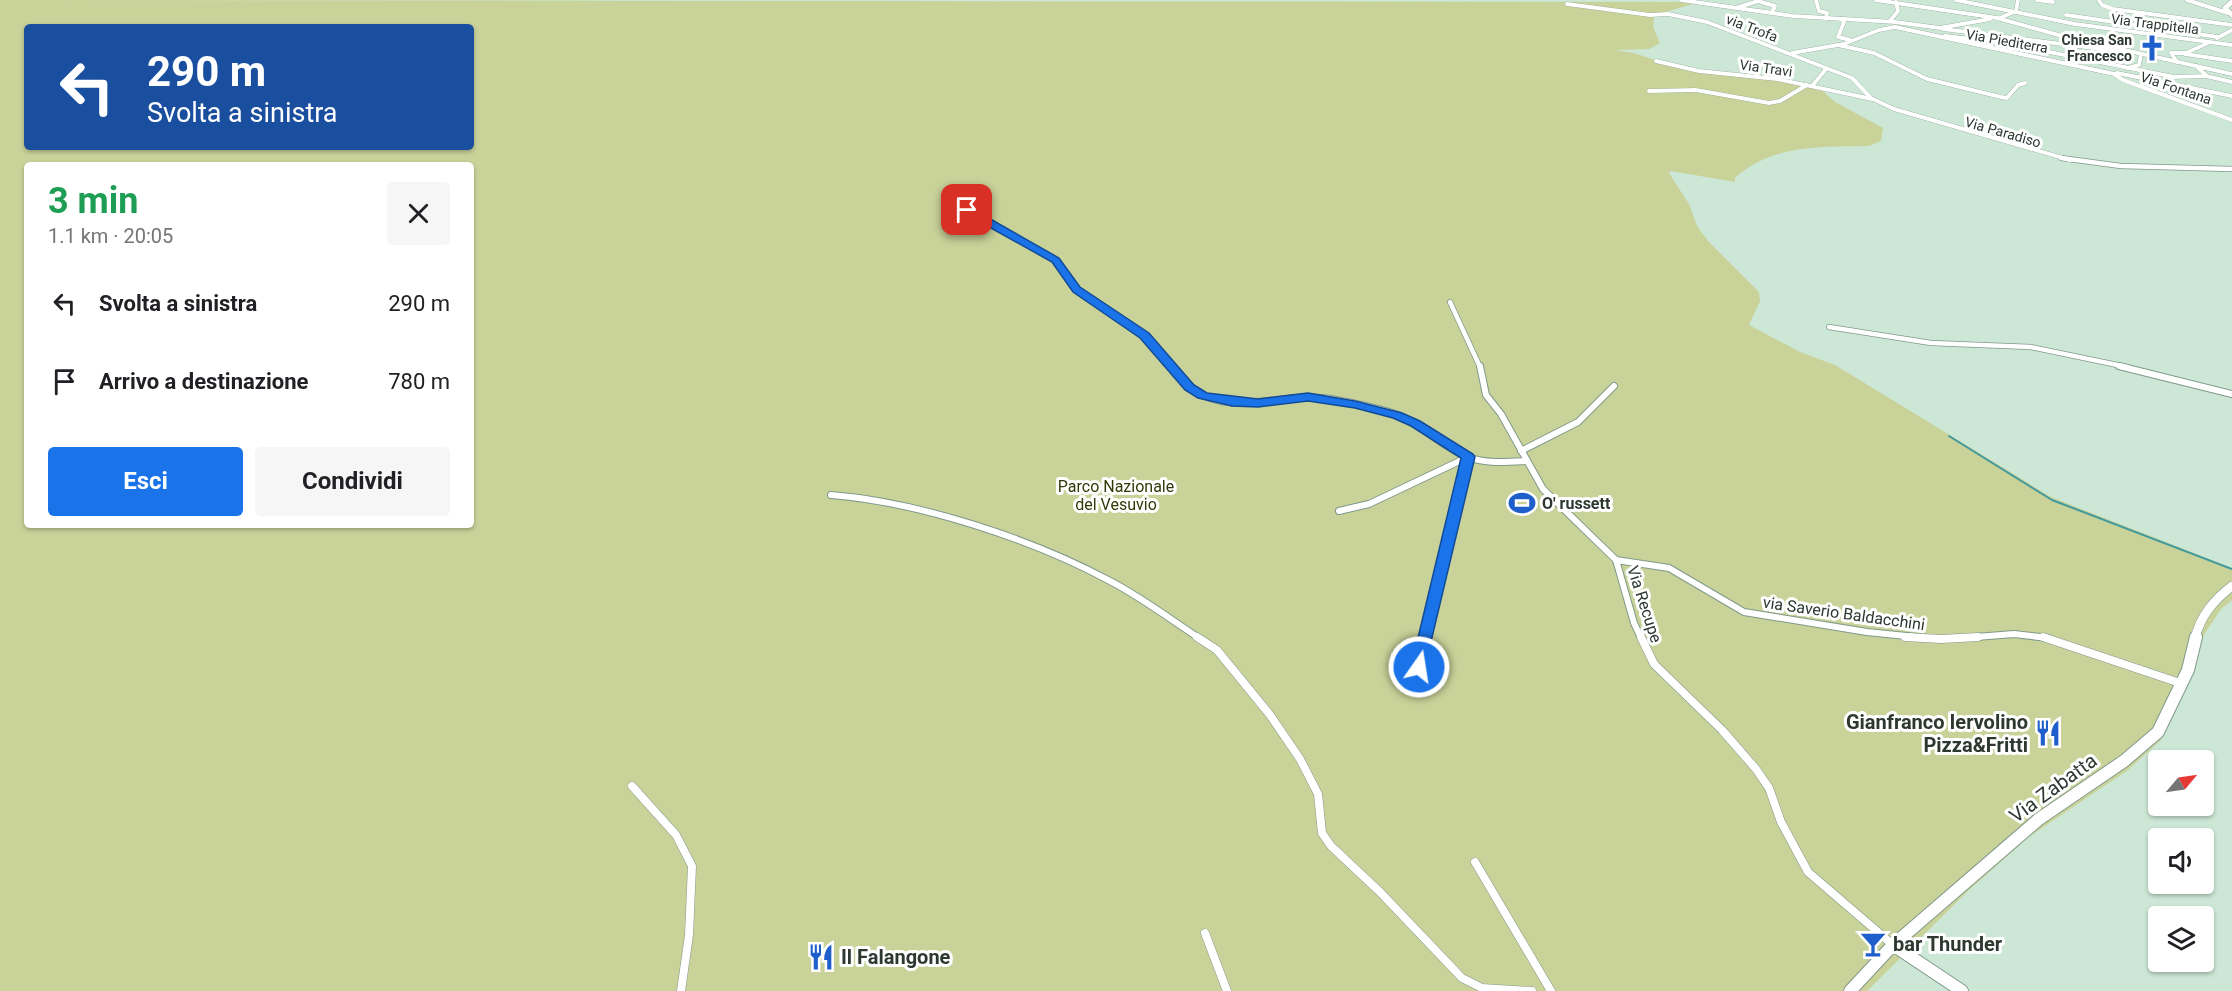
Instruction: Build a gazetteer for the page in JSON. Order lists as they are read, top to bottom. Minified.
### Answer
{"streets":{"street":["Via Trappitella","via Trofa","Via Piediterra","Via Travi","Via Fontana","Via Paradiso","Via Recupe","via Saverio Baldacchini","Via Zabatta"]},"crossings":[["via Trofa","Via Paradiso"],["Via Piediterra","Via Fontana"],["Via Travi","Via Paradiso"],["Via Recupe","via Saverio Baldacchini"],["Via Recupe","Via Zabatta"],["via Saverio Baldacchini","Via Zabatta"]],"parks":["Parco Nazionale del Vesuvio"],"places":{"church":["Chiesa San Francesco"],"sports":["O' russett"],"restaurant":["Gianfranco Iervolino Pizza&Fritti","Il Falangone"],"bar":["bar Thunder"]},"north":"top right","page":{"turn":["290 m","Svolta a sinistra"],"heading":["3 min","1.1 km · 20:05"],"list":[{"name":"Svolta a sinistra","value":"290 m"},{"name":"Arrivo a destinazione","value":"780 m"}],"buttons":["Esci","Condividi"]}}
